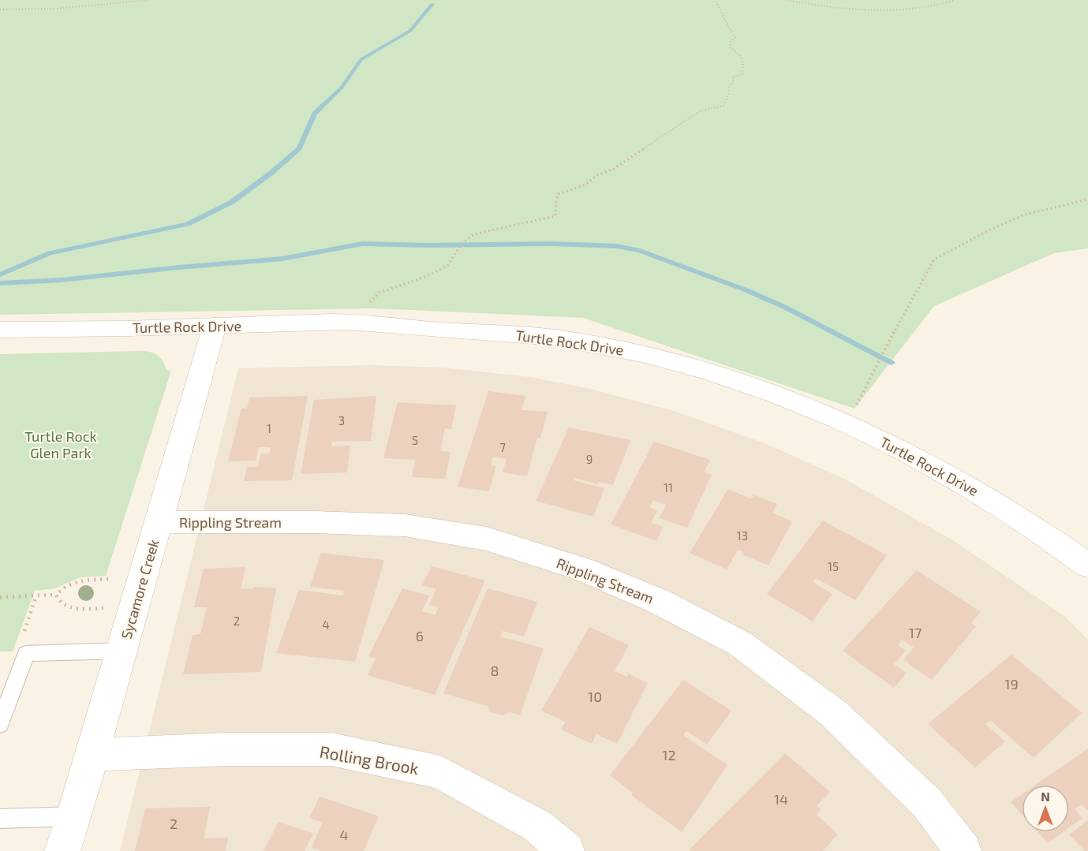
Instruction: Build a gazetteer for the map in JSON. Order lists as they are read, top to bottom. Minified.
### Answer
{"streets":{"street":["Turtle Rock Drive","Rippling Stream","Sycamore Creek","Rolling Brook"]},"crossings":[["Turtle Rock Drive","Sycamore Creek"],["Rippling Stream","Sycamore Creek"],["Sycamore Creek","Rolling Brook"]],"parks":["Turtle Rock Glen Park"],"house_numbers":["3","1","5","7","9","11","13","15","2","4","17","6","8","19","10","12","14","2","4"],"north":"top"}
